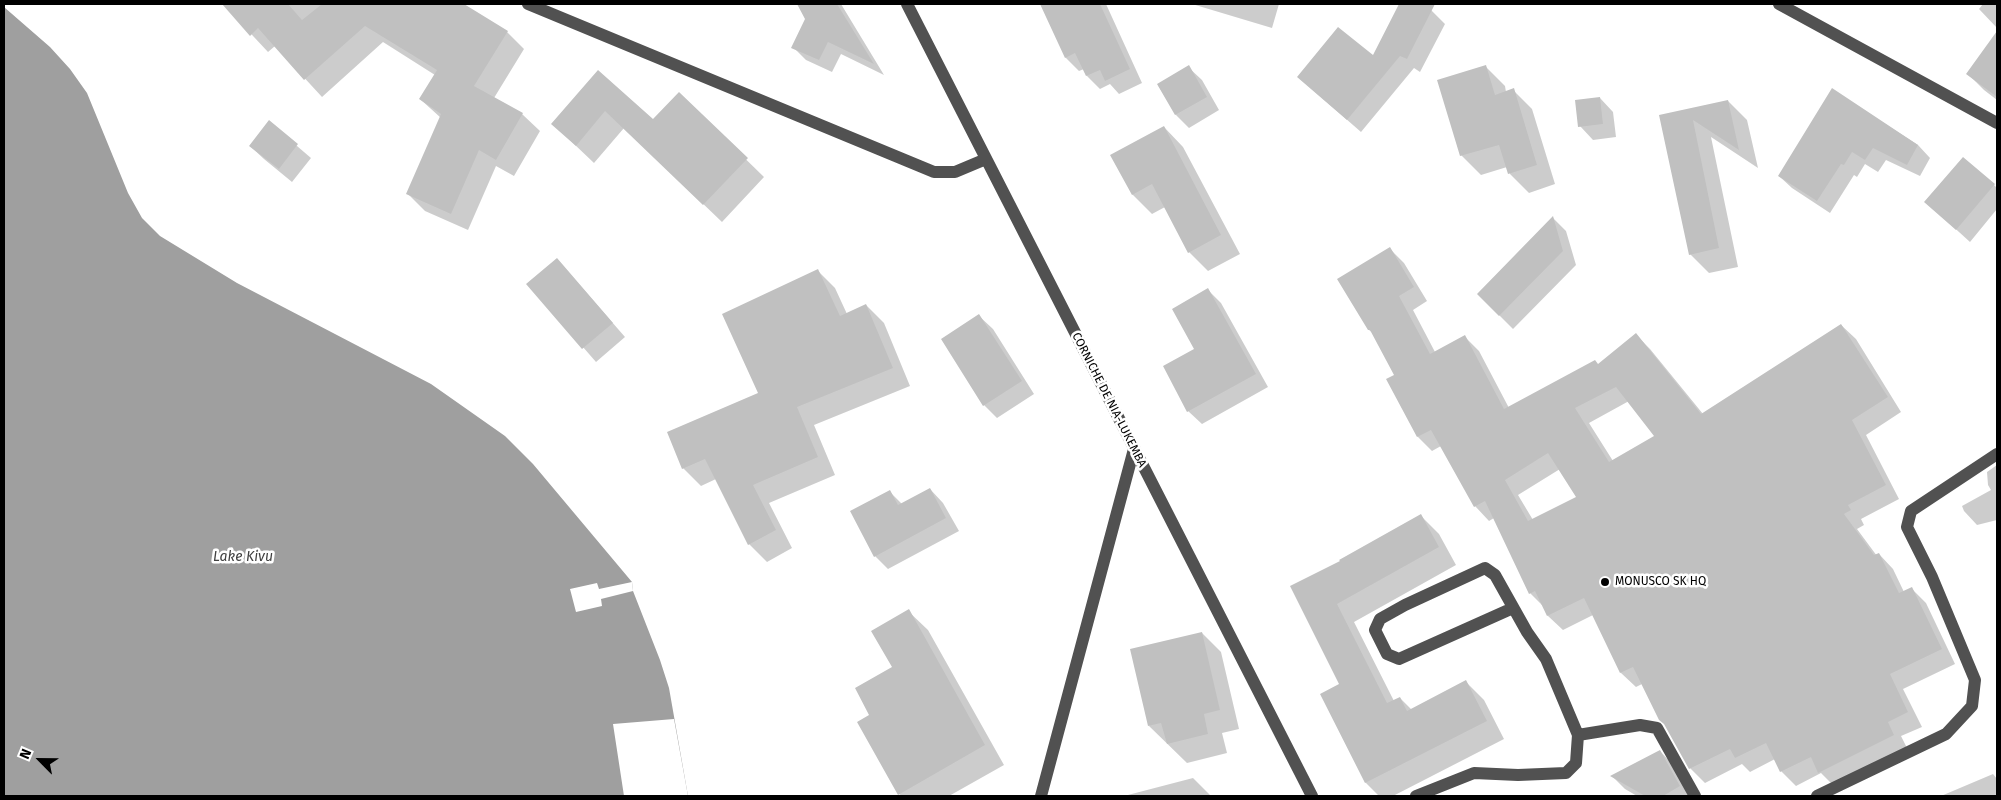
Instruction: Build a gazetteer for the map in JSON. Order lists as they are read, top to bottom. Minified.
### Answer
{"streets":{"street":["CORNICHE DE NIA-LUKEMBA"]},"water":["Lake Kivu"],"places":["MONUSCO SK HQ"],"north":"top left"}
